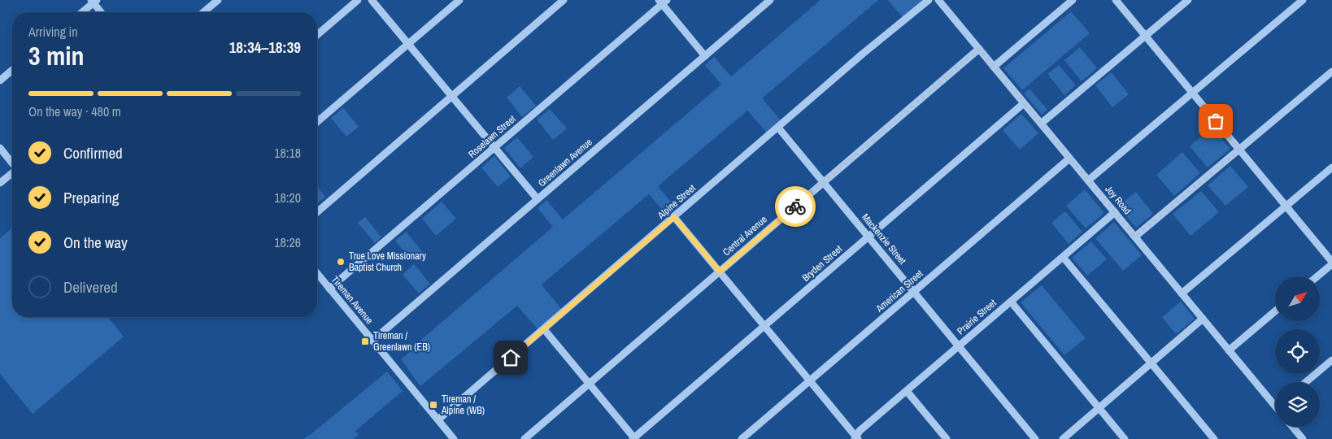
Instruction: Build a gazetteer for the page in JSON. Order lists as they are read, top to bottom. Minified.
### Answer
{"streets":{"street":["Roselawn Street","Greenlawn Avenue","Joy Road","Alpine Street","Central Avenue","Mackenzie Street","Bryden Street","American Street","Tireman Avenue","Prairie Street"]},"crossings":[["Roselawn Street","Tireman Avenue"],["Greenlawn Avenue","Tireman Avenue"],["Joy Road","Central Avenue"],["Joy Road","Bryden Street"],["Joy Road","American Street"],["Joy Road","Prairie Street"],["Alpine Street","Mackenzie Street"],["Alpine Street","Tireman Avenue"],["Central Avenue","Mackenzie Street"],["Mackenzie Street","Bryden Street"],["Mackenzie Street","American Street"],["Mackenzie Street","Prairie Street"]],"places":{"other":["True Love Missionary Baptist Church"],"transit":["Tireman / Greenlawn (EB)","Tireman / Alpine (WB)"]},"north":"top right","page":{"heading":["3 min","Arriving in","18:34–18:39"],"bar":"On the way · 480 m","list":[["Confirmed","18:18"],["Preparing","18:20"],["On the way","18:26"],"Delivered"]}}
